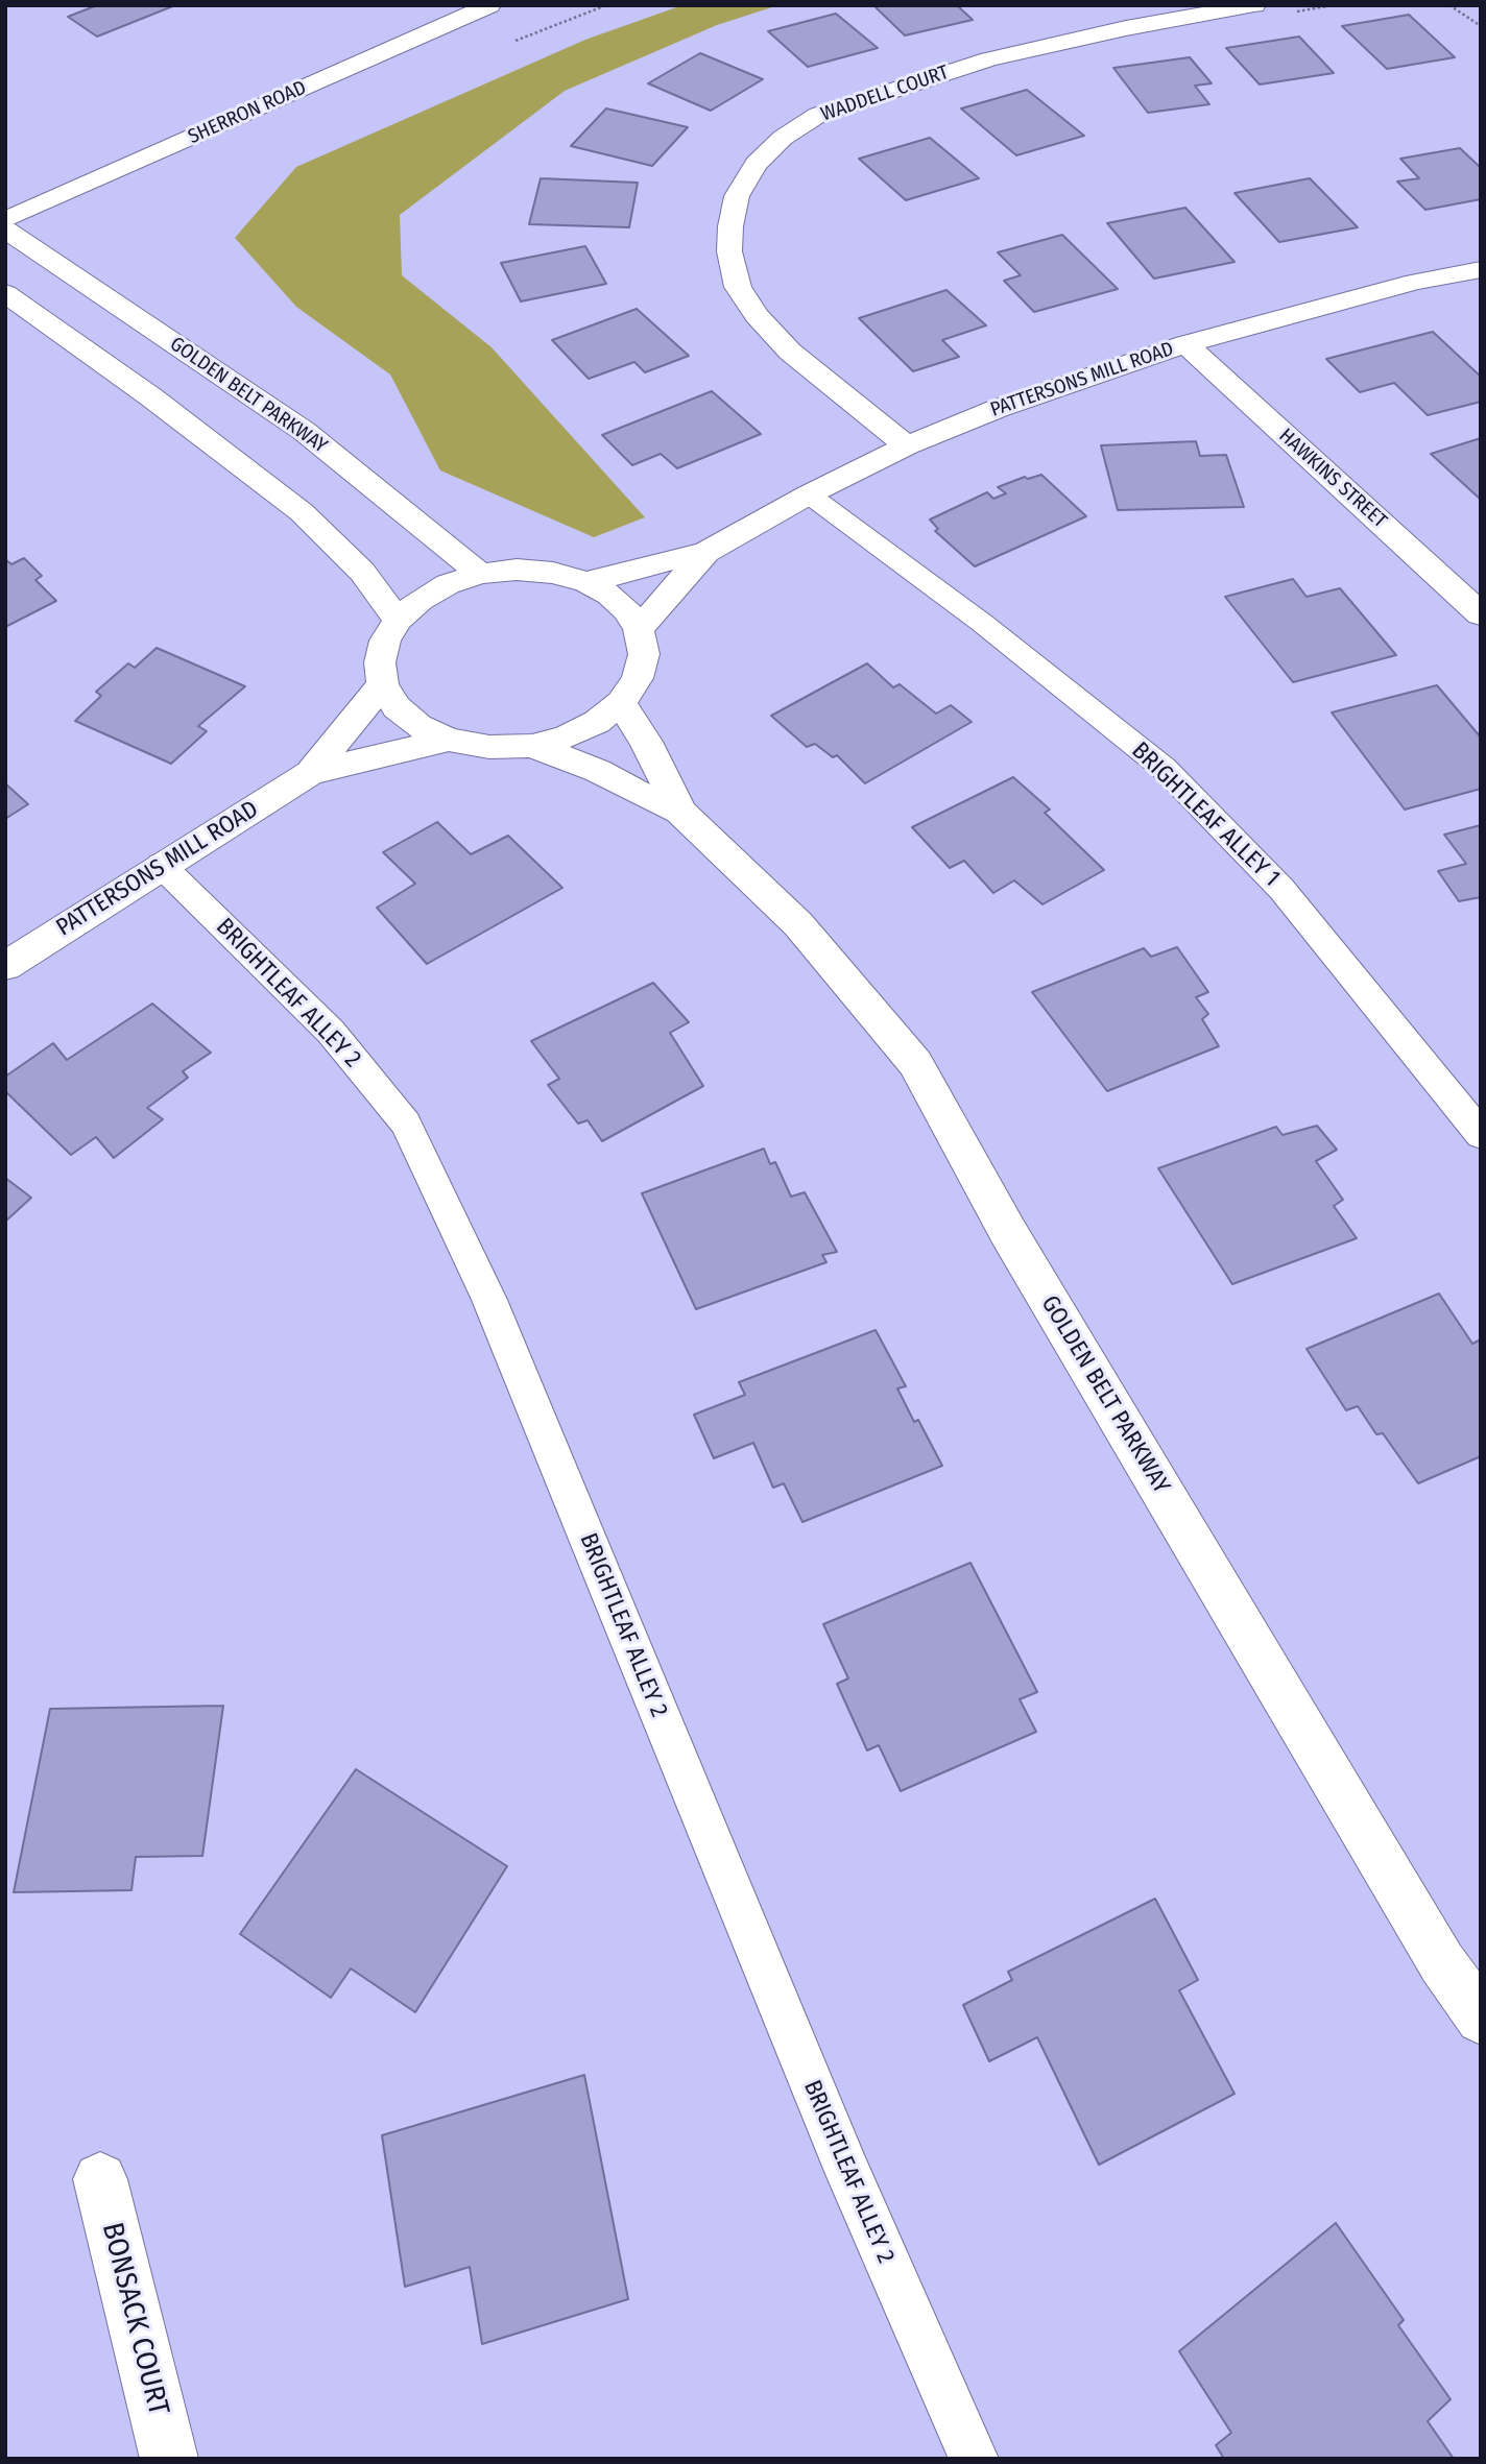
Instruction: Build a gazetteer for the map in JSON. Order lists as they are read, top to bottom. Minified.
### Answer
{"streets":{"street":["WADDELL COURT","SHERRON ROAD","PATTERSONS MILL ROAD","GOLDEN BELT PARKWAY","HAWKINS STREET","BONSACK COURT"],"lane":["BRIGHTLEAF ALLEY 1","BRIGHTLEAF ALLEY 2"]},"crossings":[["WADDELL COURT","PATTERSONS MILL ROAD"],["PATTERSONS MILL ROAD","GOLDEN BELT PARKWAY"],["PATTERSONS MILL ROAD","HAWKINS STREET"],["PATTERSONS MILL ROAD","BRIGHTLEAF ALLEY 1"],["PATTERSONS MILL ROAD","BRIGHTLEAF ALLEY 2"]]}
